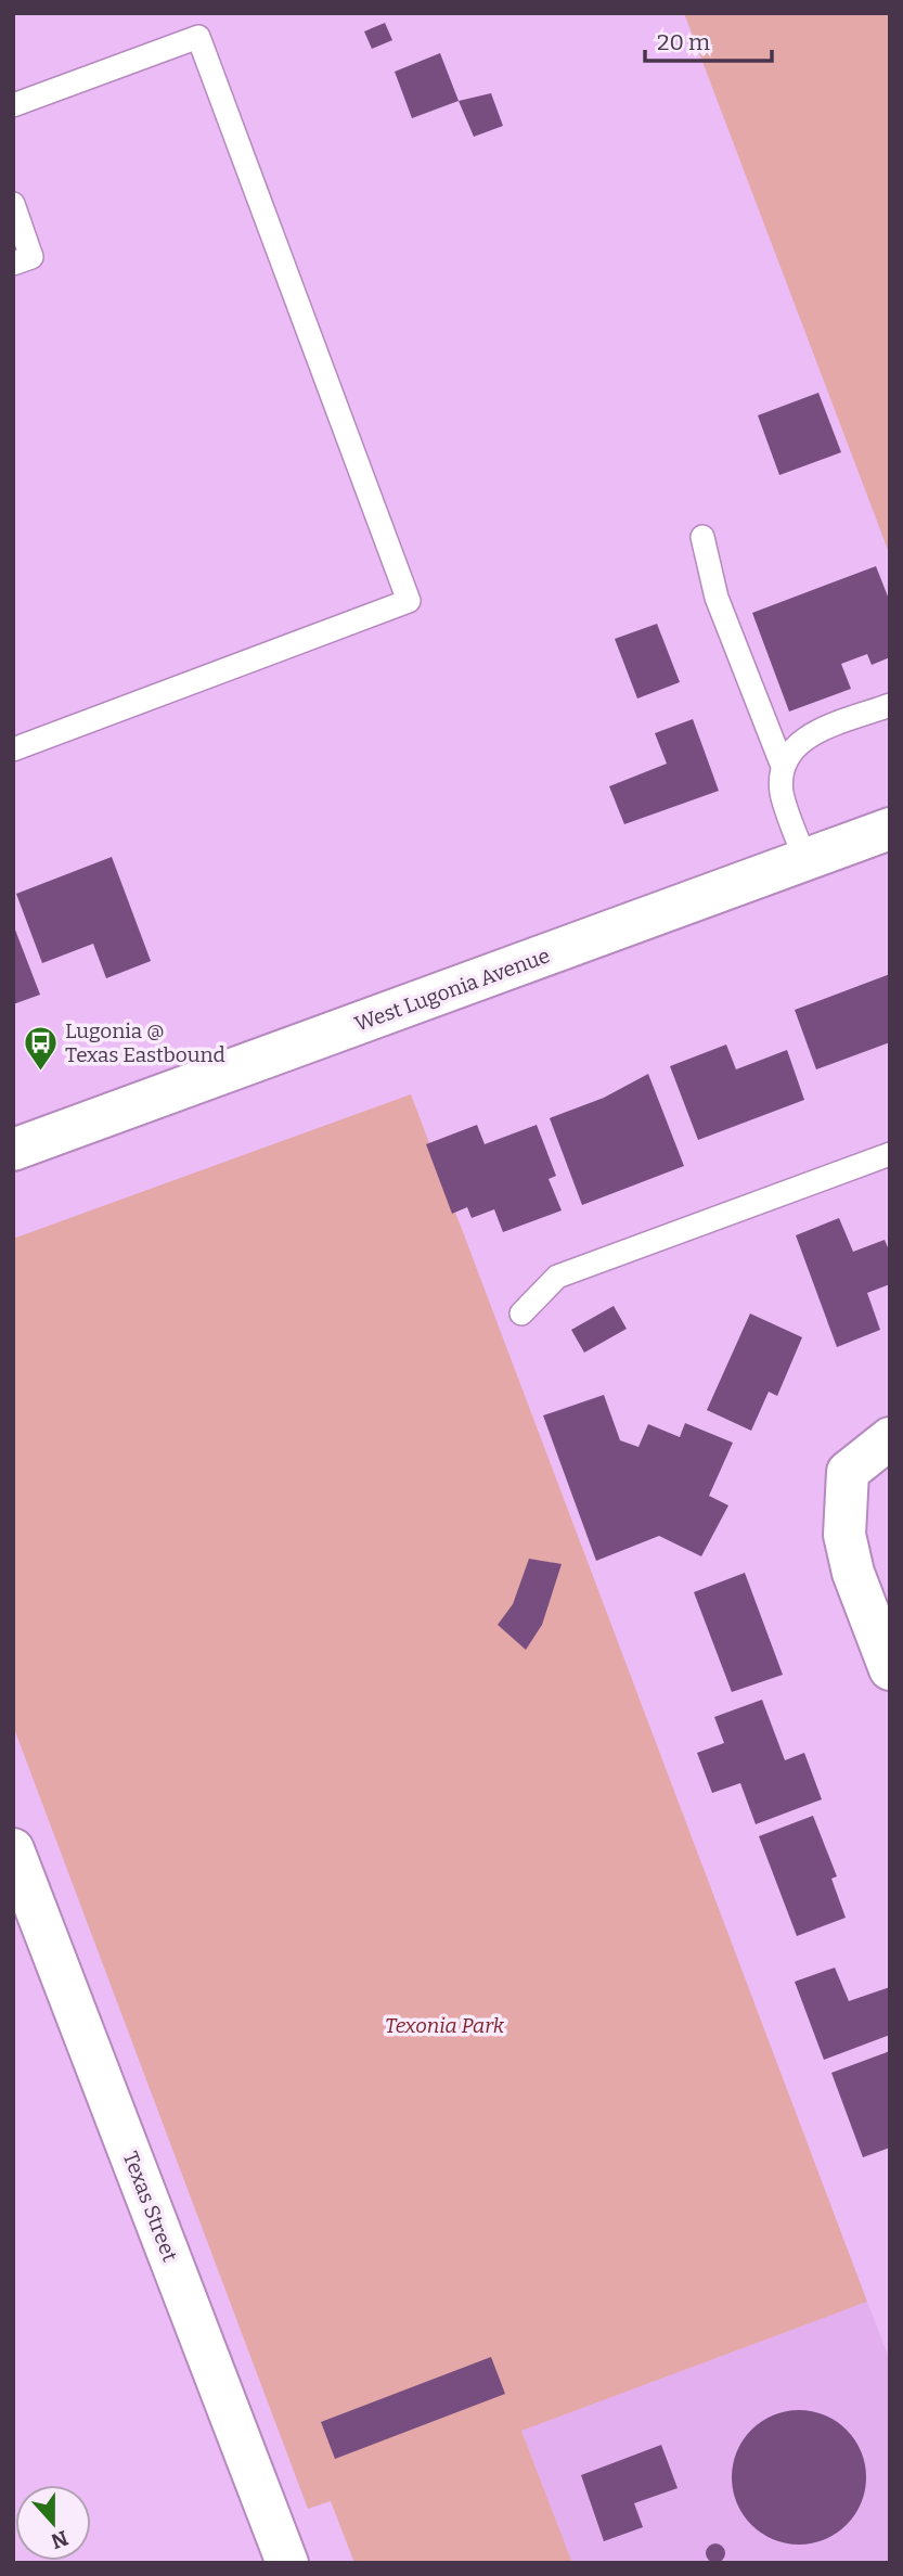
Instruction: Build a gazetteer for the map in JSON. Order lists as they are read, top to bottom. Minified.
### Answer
{"streets":{"street":["West Lugonia Avenue","Texas Street"]},"parks":["Texonia Park"],"places":{"bus stop":["Lugonia @ Texas Eastbound"]},"scale_bar":"20 m","north":"bottom"}
